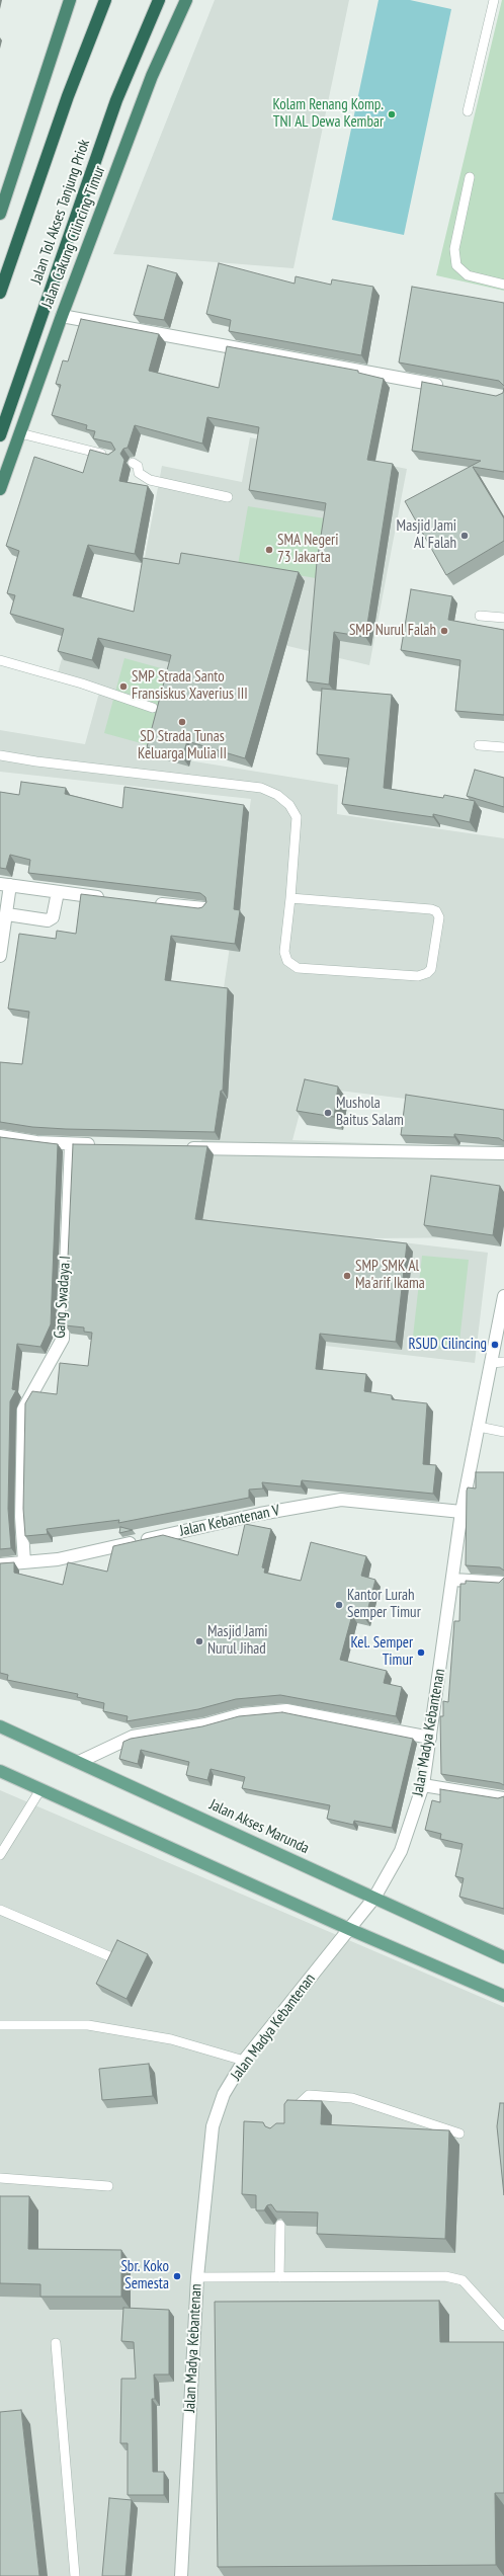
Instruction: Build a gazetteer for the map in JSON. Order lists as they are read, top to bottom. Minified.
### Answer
{"streets":{"highway":["Jalan Tol Akses Tanjung Priok","Jalan Cakung Cilincing Timur"],"main road":["Jalan Akses Marunda"],"street":["Gang Swadaya I","Jalan Kebantenan V","Jalan Madya Kebantenan"]},"crossings":[["Gang Swadaya I","Jalan Kebantenan V"],["Jalan Kebantenan V","Jalan Madya Kebantenan"],["Jalan Madya Kebantenan","Jalan Akses Marunda"]],"places":["Kolam Renang Komp. TNI AL Dewa Kembar","Masjid Jami Al Falah","SMA Negeri 73 Jakarta","SMP Nurul Falah","SMP Strada Santo Fransiskus Xaverius III","SD Strada Tunas Keluarga Mulia II","Mushola Baitus Salam","SMP SMK Al Ma'arif Ikama","RSUD Cilincing","Kantor Lurah Semper Timur","Masjid Jami Nurul Jihad","Kel. Semper Timur","Sbr. Koko Semesta"]}
